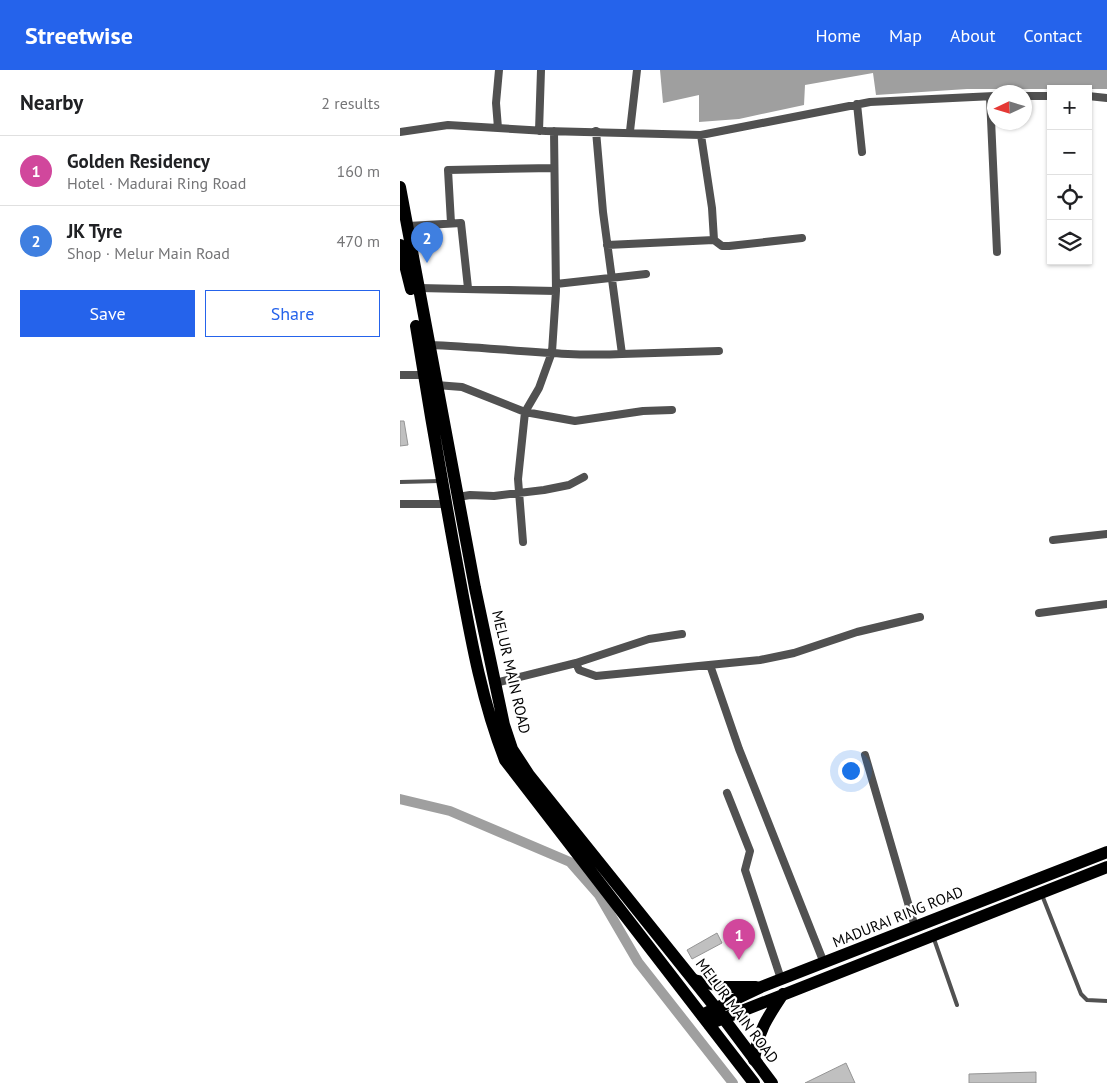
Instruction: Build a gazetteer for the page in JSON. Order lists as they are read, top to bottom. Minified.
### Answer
{"streets":{"main road":["MELUR MAIN ROAD","MADURAI RING ROAD"]},"crossings":[["MELUR MAIN ROAD","MADURAI RING ROAD"]],"north":"left","page":{"header":"Streetwise","nav":["Home","Map","About","Contact"],"heading":["Nearby","2 results"],"map_buttons":["+","−"],"list":[{"mark":"1","name":"Golden Residency","note":"Hotel · Madurai Ring Road","value":"160 m"},{"mark":"2","name":"JK Tyre","note":"Shop · Melur Main Road","value":"470 m"}],"pins":["2","1"],"buttons":["Save","Share"]}}
